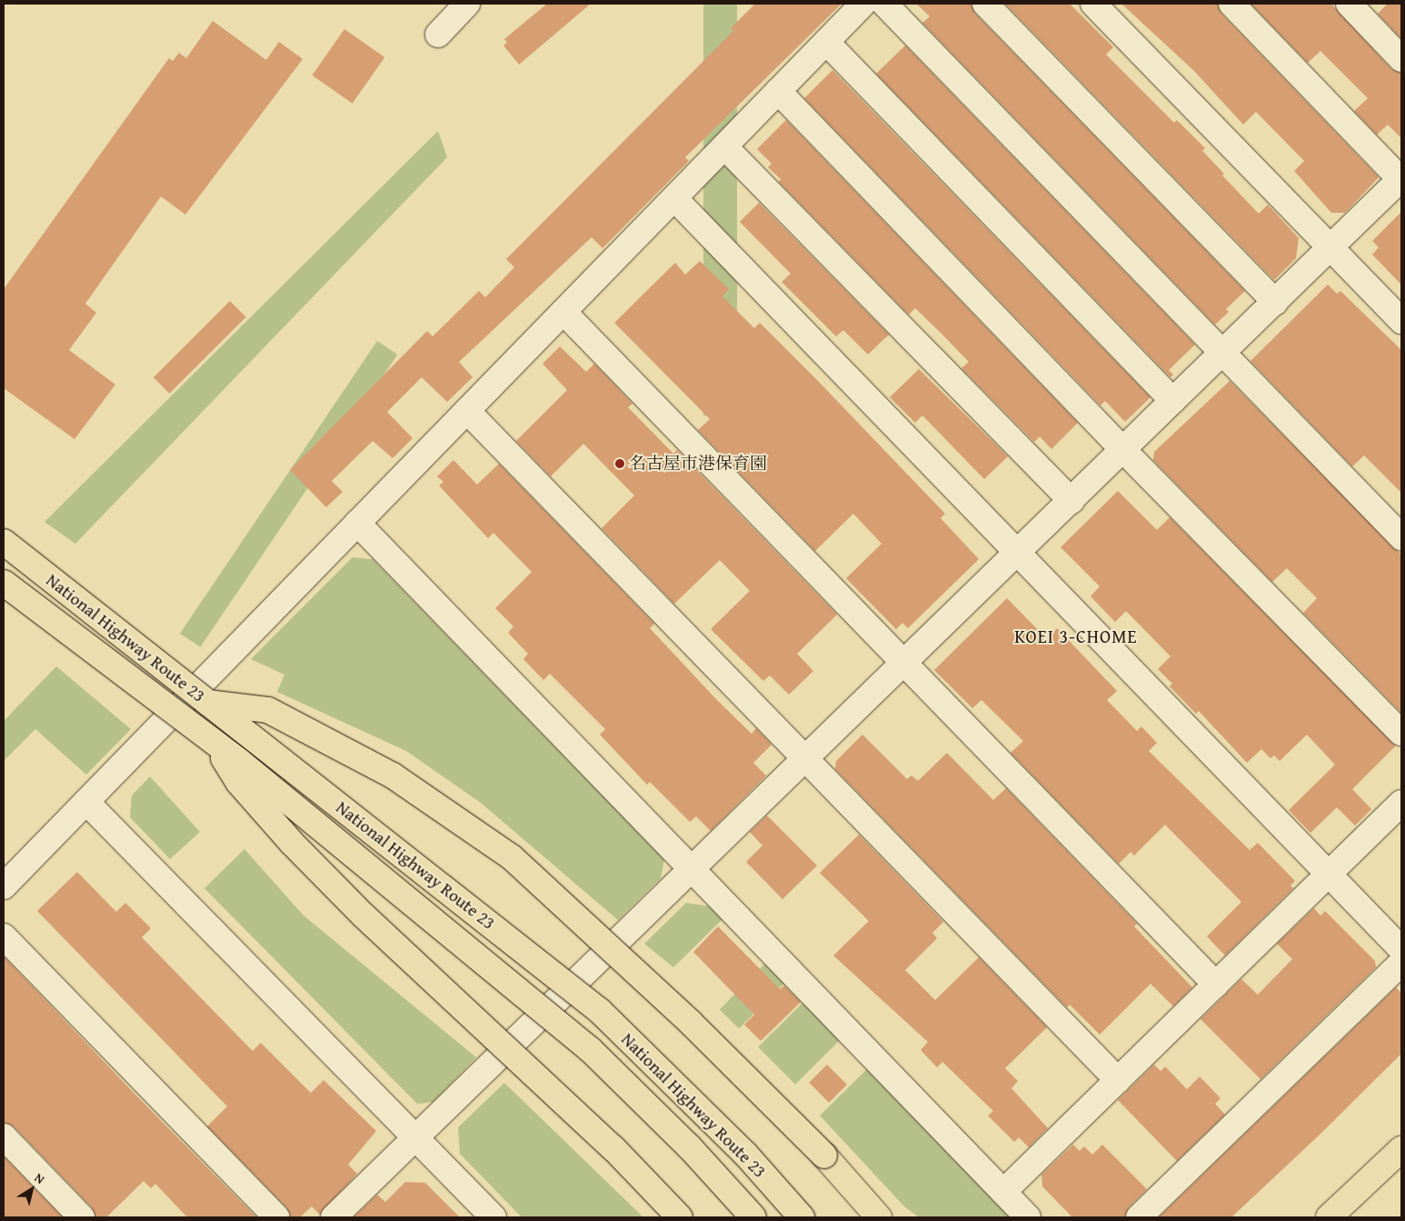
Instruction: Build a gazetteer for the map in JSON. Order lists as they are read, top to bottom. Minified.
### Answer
{"streets":{"main road":["National Highway Route 23"]},"districts":["KOEI 3-CHOME"],"places":["名古屋市港保育園"],"north":"top right"}
